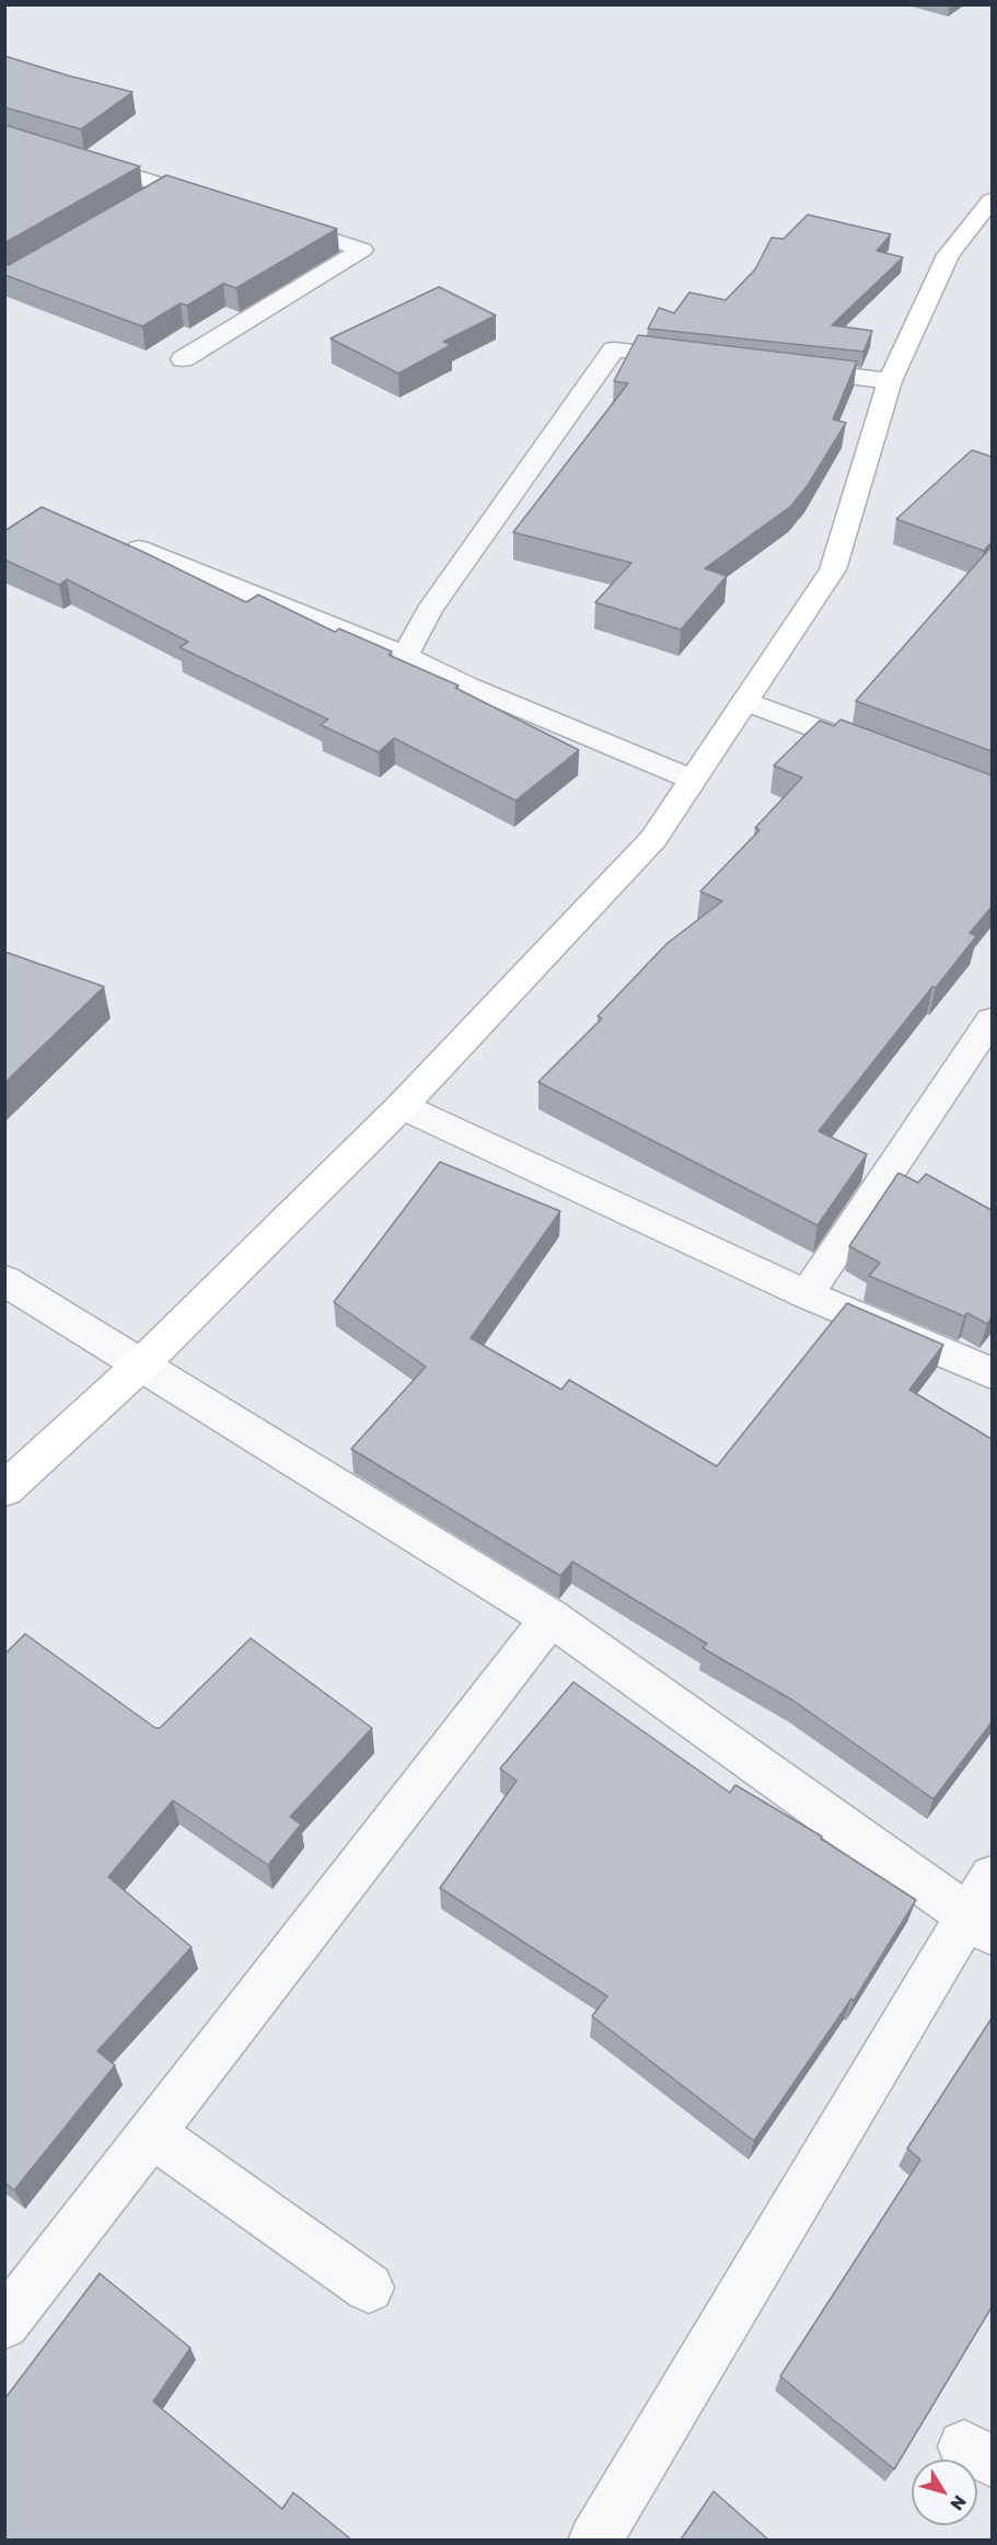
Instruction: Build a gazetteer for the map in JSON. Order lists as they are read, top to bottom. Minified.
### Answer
{"north":"bottom right"}
